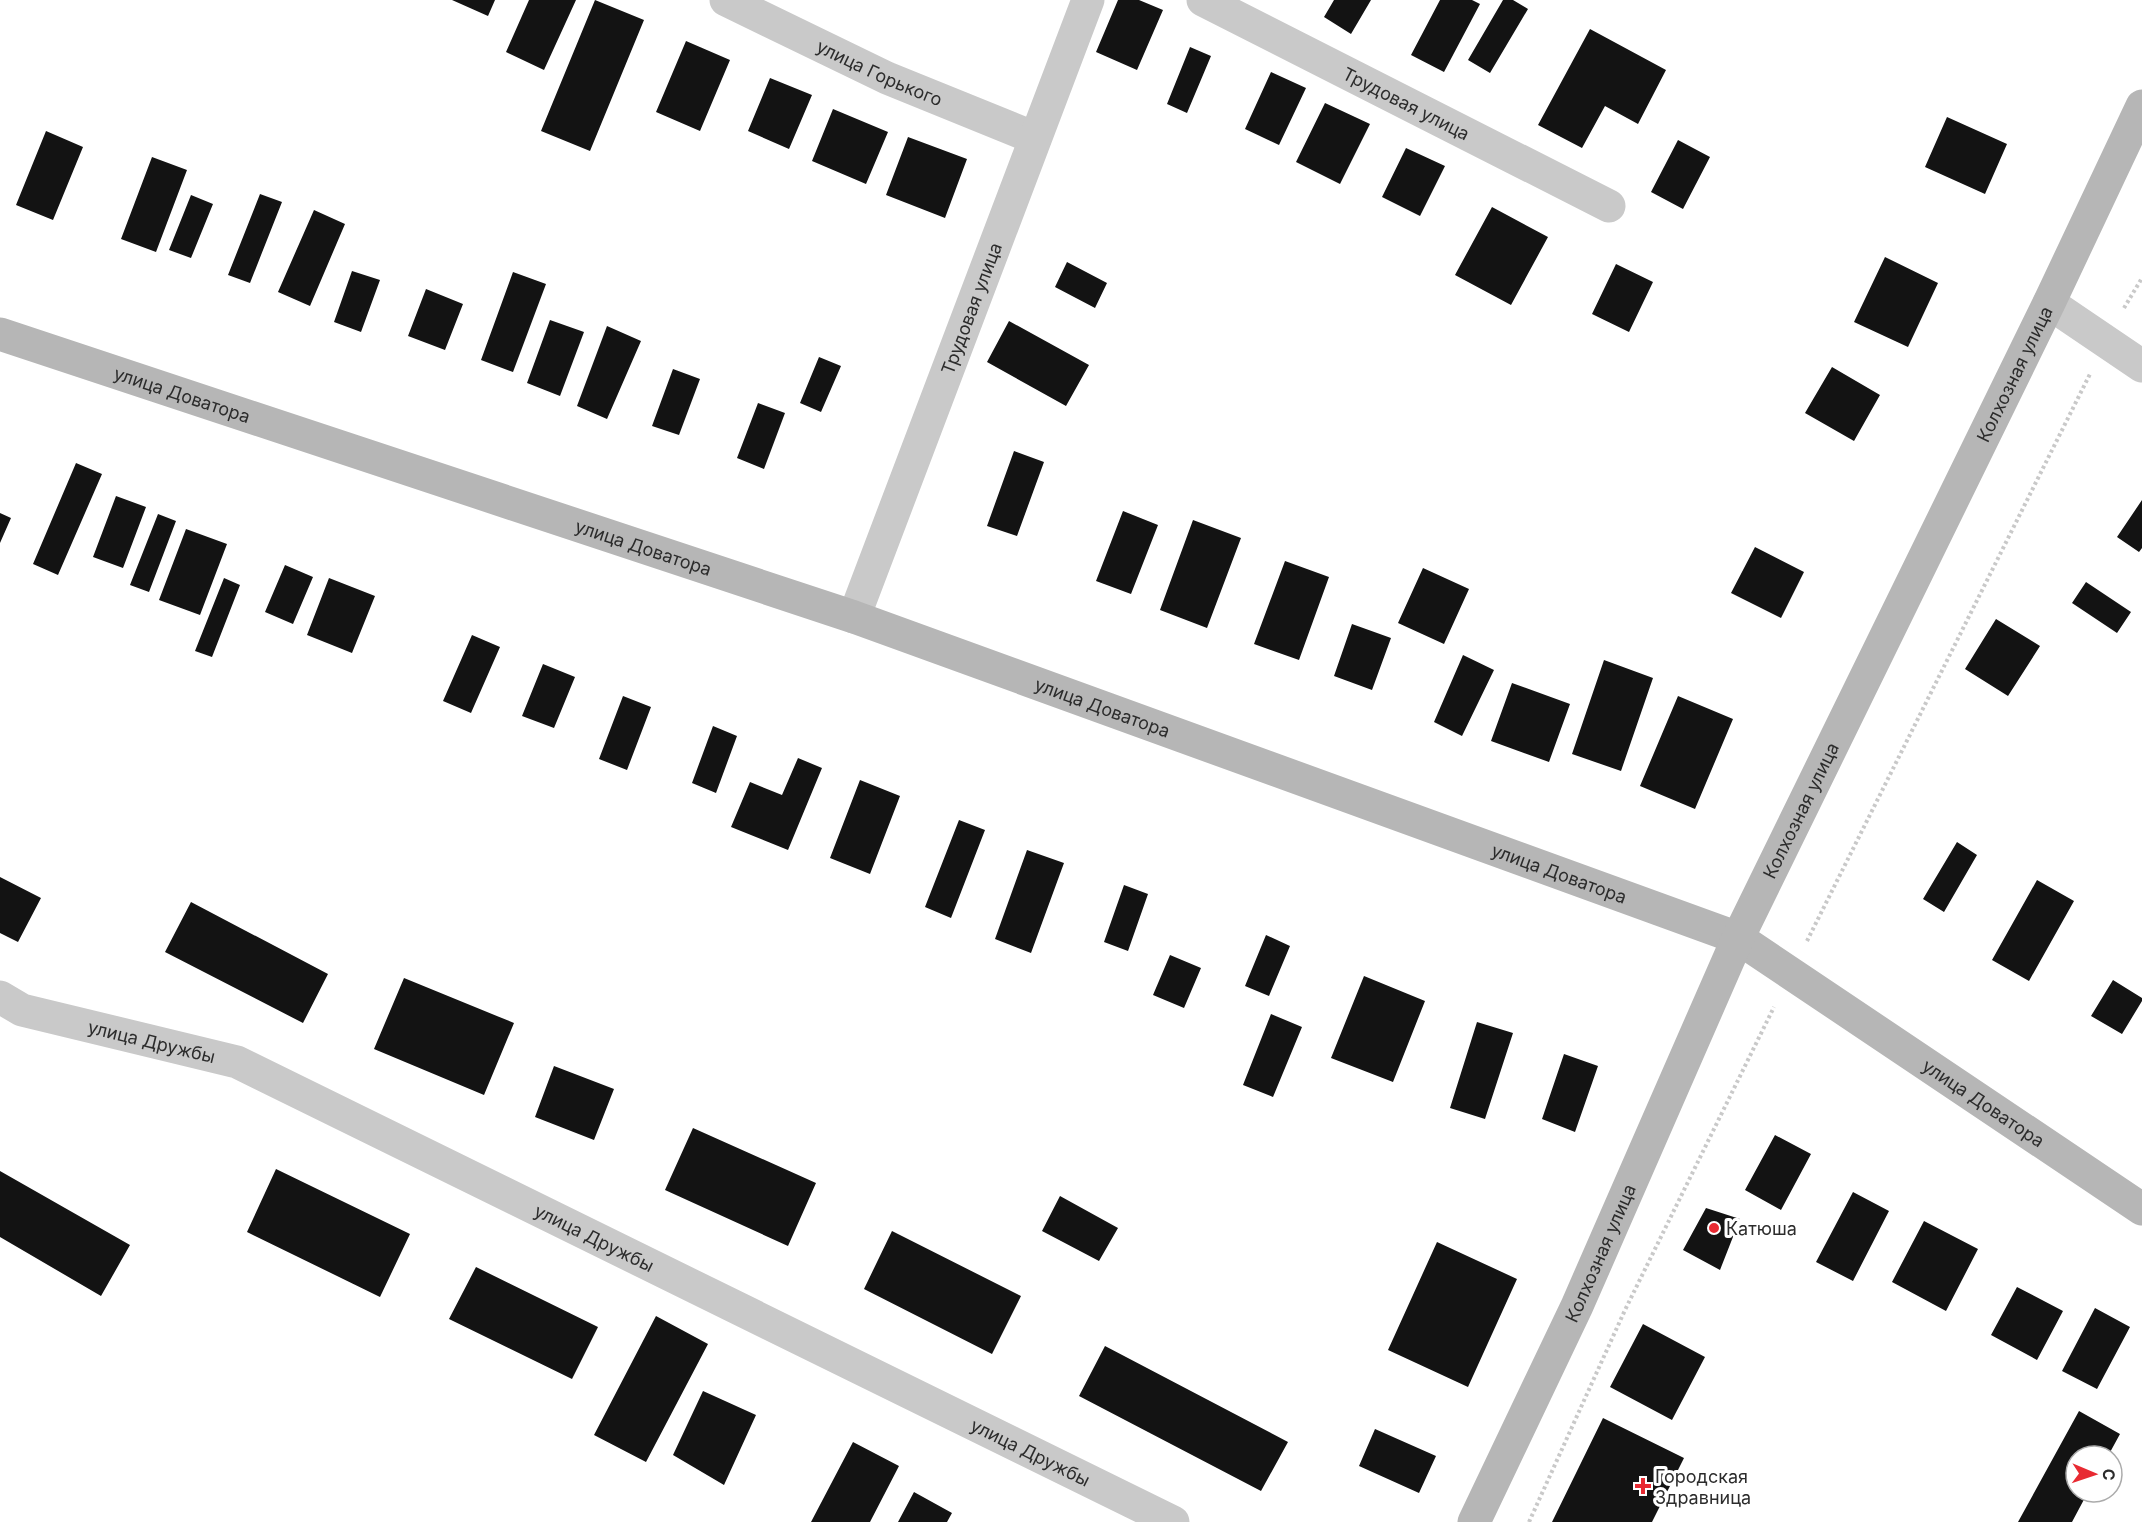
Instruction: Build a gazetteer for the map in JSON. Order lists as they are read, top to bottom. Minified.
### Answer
{"streets":{"street":["улица Горького","Трудовая улица","Колхозная улица","улица Доватора","улица Дружбы"]},"crossings":[["улица Горького","Трудовая улица"],["Трудовая улица","улица Доватора"],["Колхозная улица","улица Доватора"]],"places":{"other":["Катюша"],"health":["Городская Здравница"]},"north":"right"}
